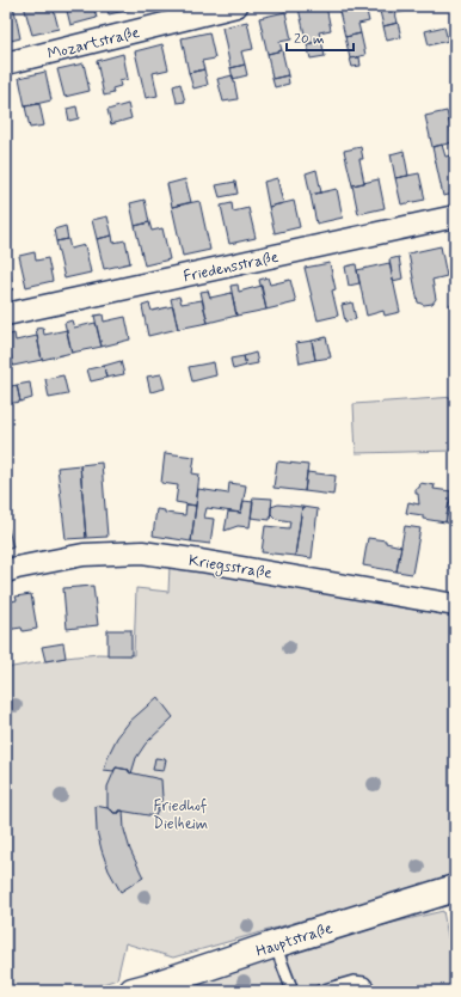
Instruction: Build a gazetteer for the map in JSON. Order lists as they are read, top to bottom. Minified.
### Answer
{"streets":{"street":["Mozartstraße","Friedensstraße","Kriegsstraße","Hauptstraße"]},"parks":["Friedhof Dielheim"],"scale_bar":"20 m"}
